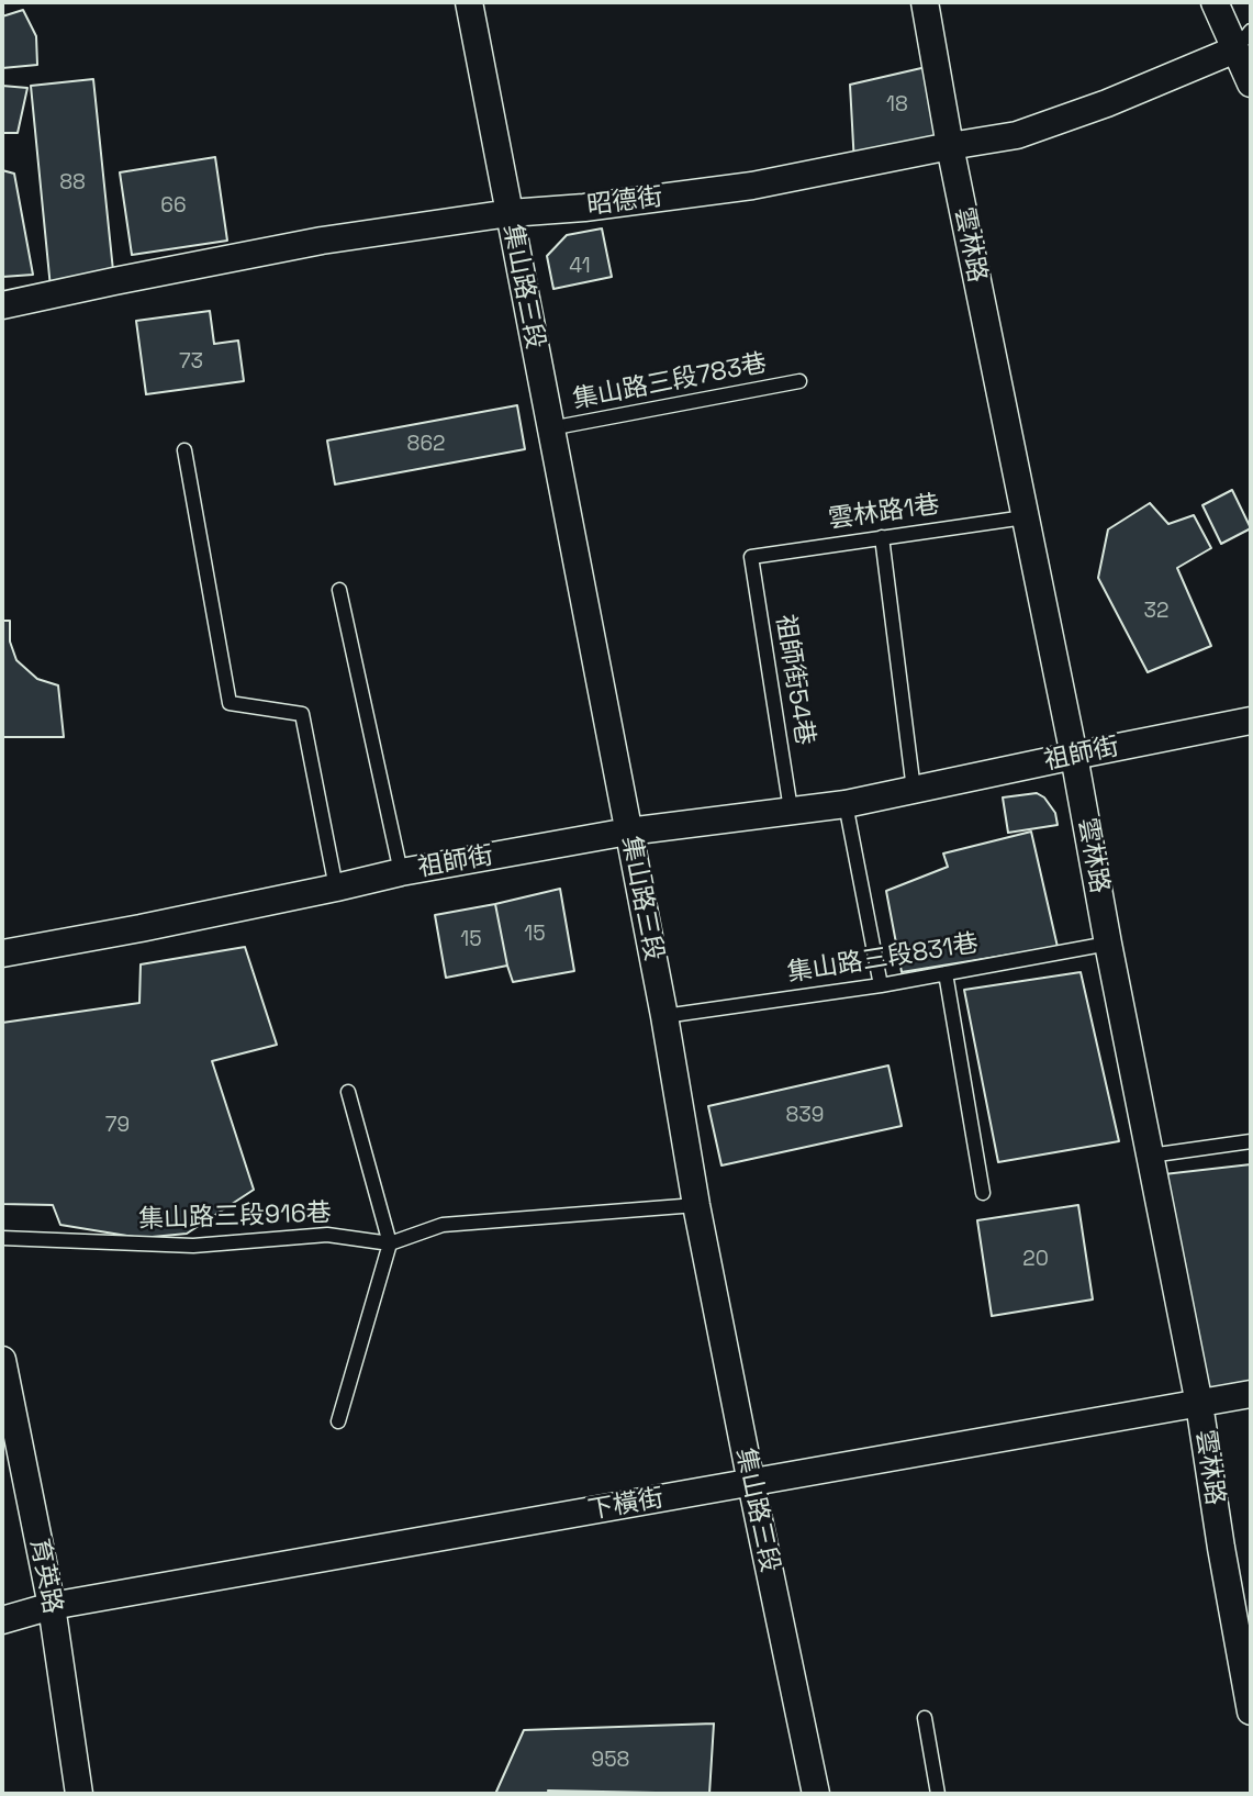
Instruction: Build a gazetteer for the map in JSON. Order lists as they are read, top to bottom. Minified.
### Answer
{"streets":{"street":["昭德街","雲林路","集山路三段","祖師街","下橫街","育英路"],"lane":["集山路三段783巷","雲林路1巷","祖師街54巷","集山路三段831巷","集山路三段916巷"]},"crossings":[["昭德街","雲林路"],["昭德街","集山路三段"],["雲林路","雲林路1巷"],["雲林路","祖師街"],["雲林路","集山路三段831巷"],["雲林路","下橫街"],["集山路三段","集山路三段783巷"],["集山路三段","祖師街"],["集山路三段","集山路三段831巷"],["集山路三段","集山路三段916巷"],["集山路三段","下橫街"],["雲林路1巷","祖師街54巷"],["祖師街54巷","祖師街"],["下橫街","育英路"]],"house_numbers":["18","88","66","41","73","862","32","15","15","839","79","20","958"]}
